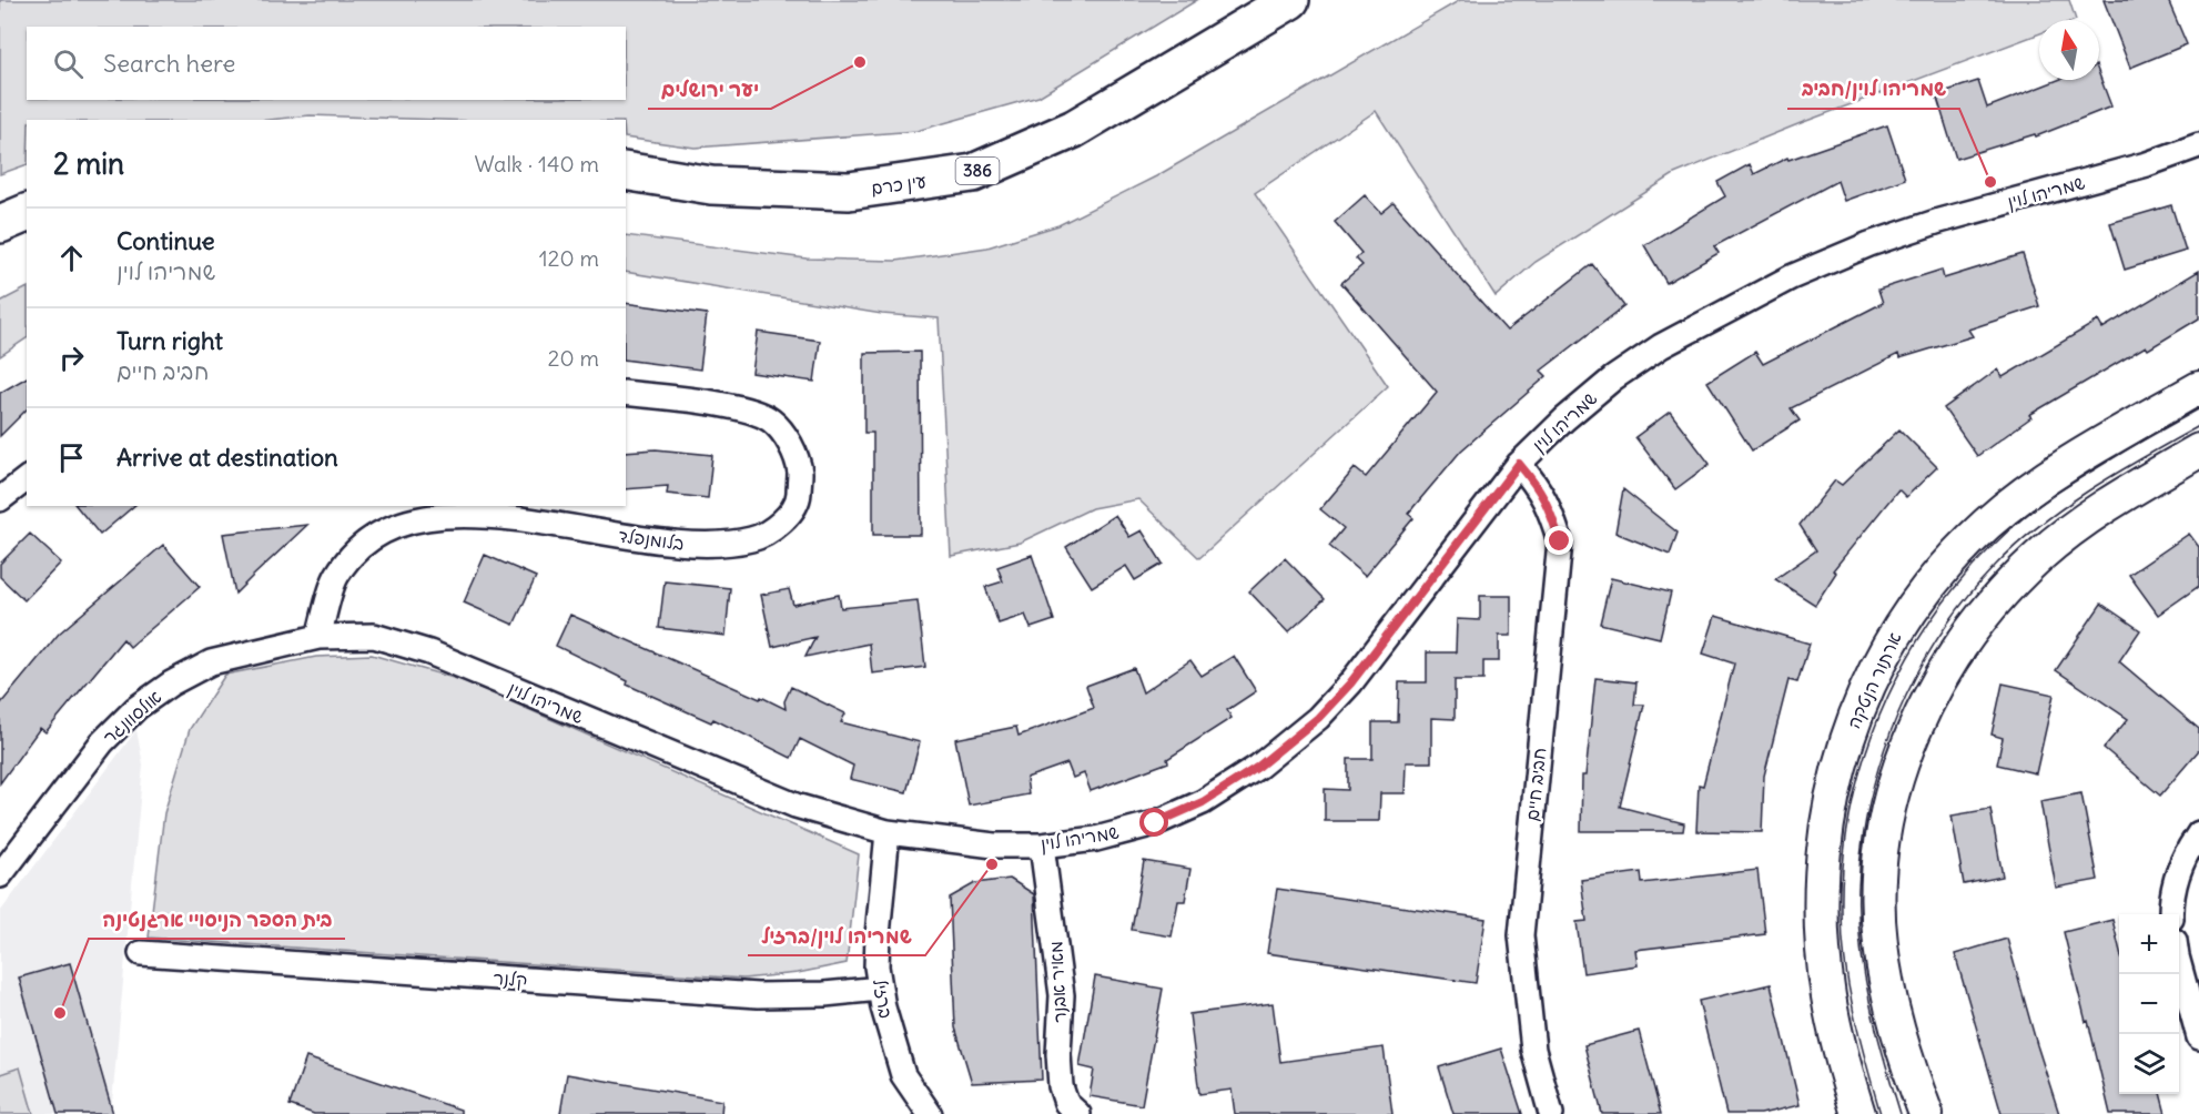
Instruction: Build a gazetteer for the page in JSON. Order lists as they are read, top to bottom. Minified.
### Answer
{"streets":{"main road":["386","עין כרם","ארתור הנטקה"],"street":["שמריהו לוין","בלומנפלד","אולסוונגר","חביב חיים","קלנר","מאיר אבנר","ברזיל"]},"crossings":[["שמריהו לוין","בלומנפלד"],["שמריהו לוין","אולסוונגר"],["שמריהו לוין","חביב חיים"],["שמריהו לוין","מאיר אבנר"],["שמריהו לוין","ברזיל"],["בלומנפלד","אולסוונגר"],["קלנר","ברזיל"]],"places":["יער ירושלים","שמריהו לוין/חביב","שמריהו לוין/ברזיל","בית הספר הניסויי ארגנטינה"],"north":"top","page":{"search":"Search here","heading":["2 min","Walk · 140 m"],"list":[["Continue","שמריהו לוין","120 m"],["Turn right","חביב חיים","20 m"],"Arrive at destination"],"map_buttons":["+","−"]}}
